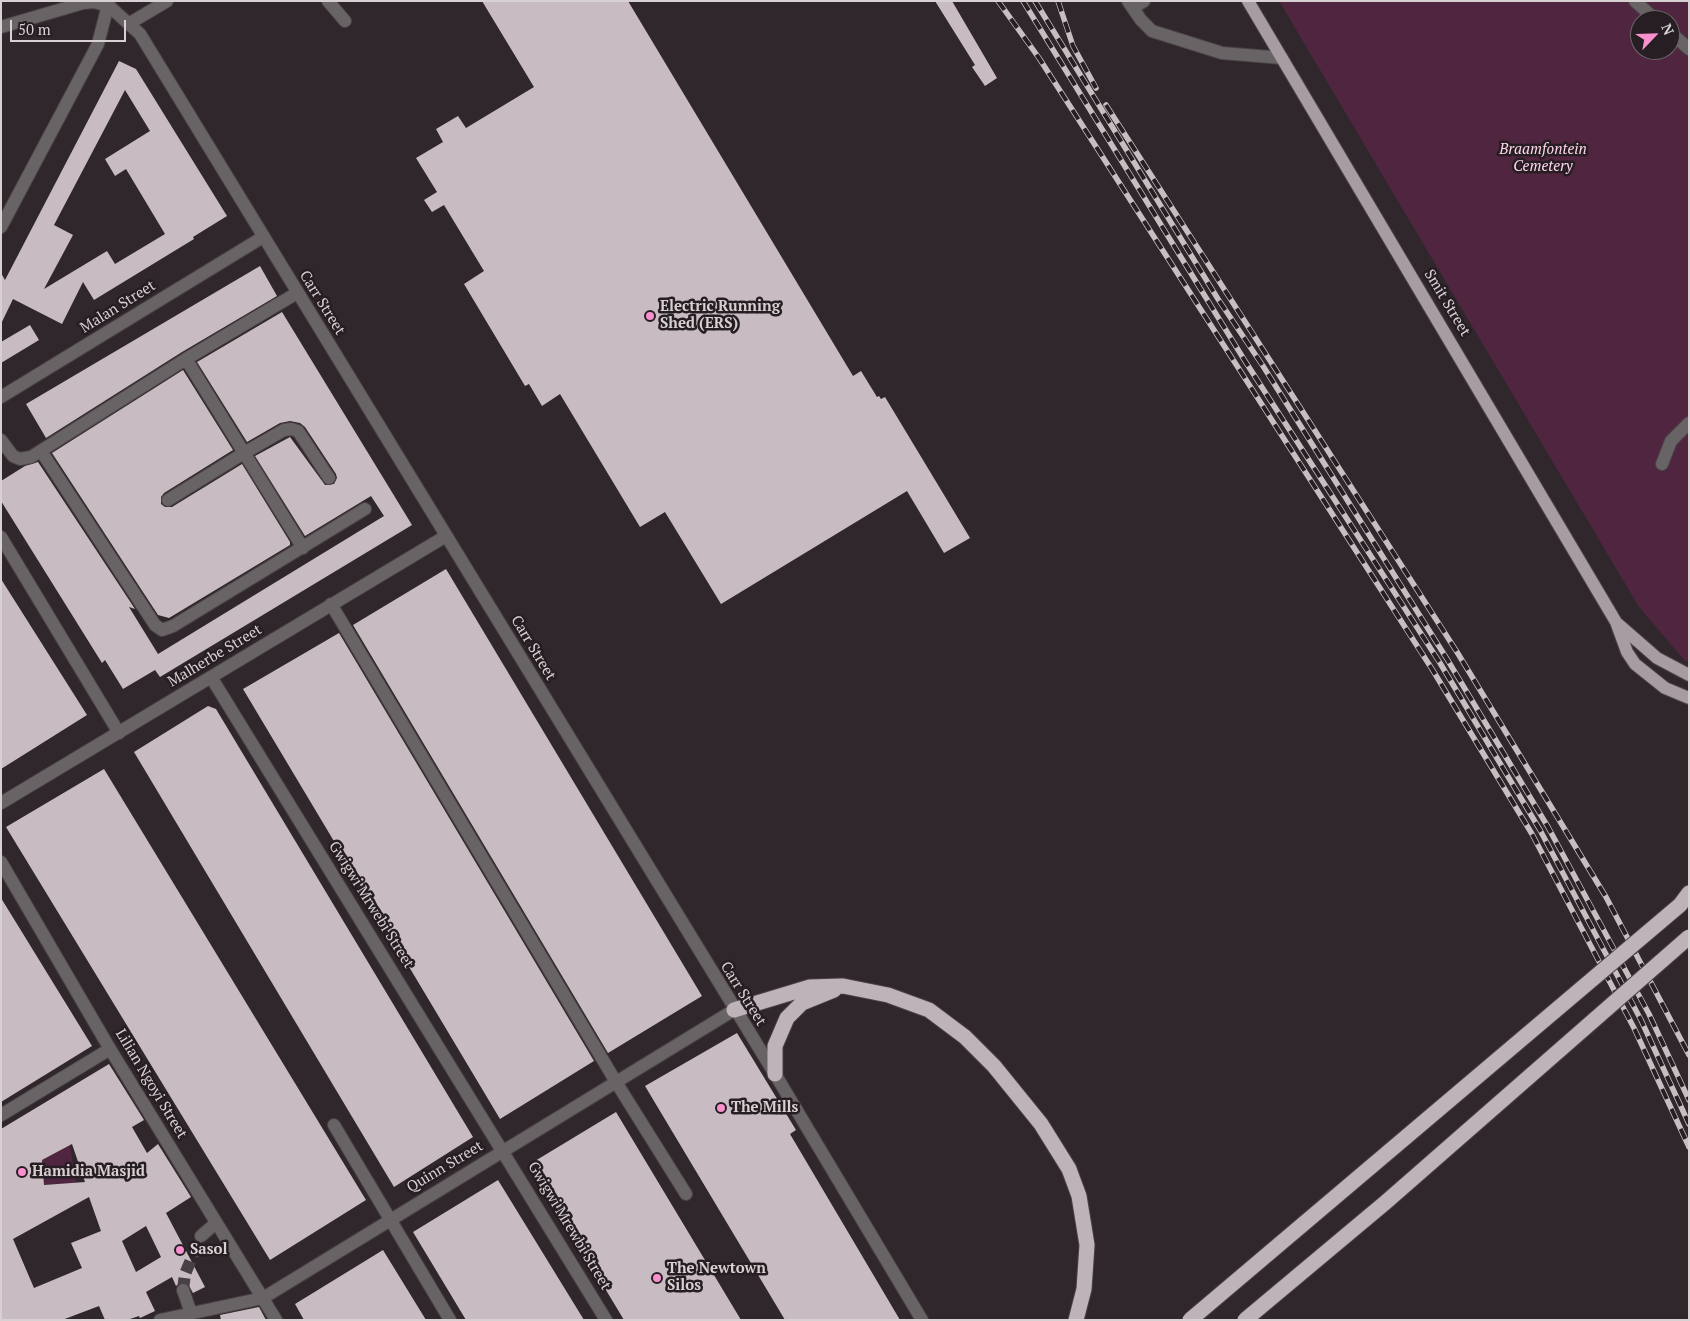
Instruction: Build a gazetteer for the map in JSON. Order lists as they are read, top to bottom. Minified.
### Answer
{"streets":{"main road":["Smit Street"],"street":["Carr Street","Malan Street","Malherbe Street","Gwigwi Mrwebi Street","Lilian Ngoyi Street","Quinn Street","Gwigwi Mrewbi Street"]},"crossings":[["Carr Street","Malan Street"],["Carr Street","Malherbe Street"],["Carr Street","Quinn Street"],["Malherbe Street","Gwigwi Mrwebi Street"],["Gwigwi Mrwebi Street","Quinn Street"],["Gwigwi Mrwebi Street","Gwigwi Mrewbi Street"],["Lilian Ngoyi Street","Quinn Street"],["Quinn Street","Gwigwi Mrewbi Street"]],"parks":["Braamfontein Cemetery"],"places":["Electric Running Shed (ERS)","The Mills","Hamidia Masjid","Sasol","The Newtown Silos"],"scale_bar":"50 m","north":"top right"}
